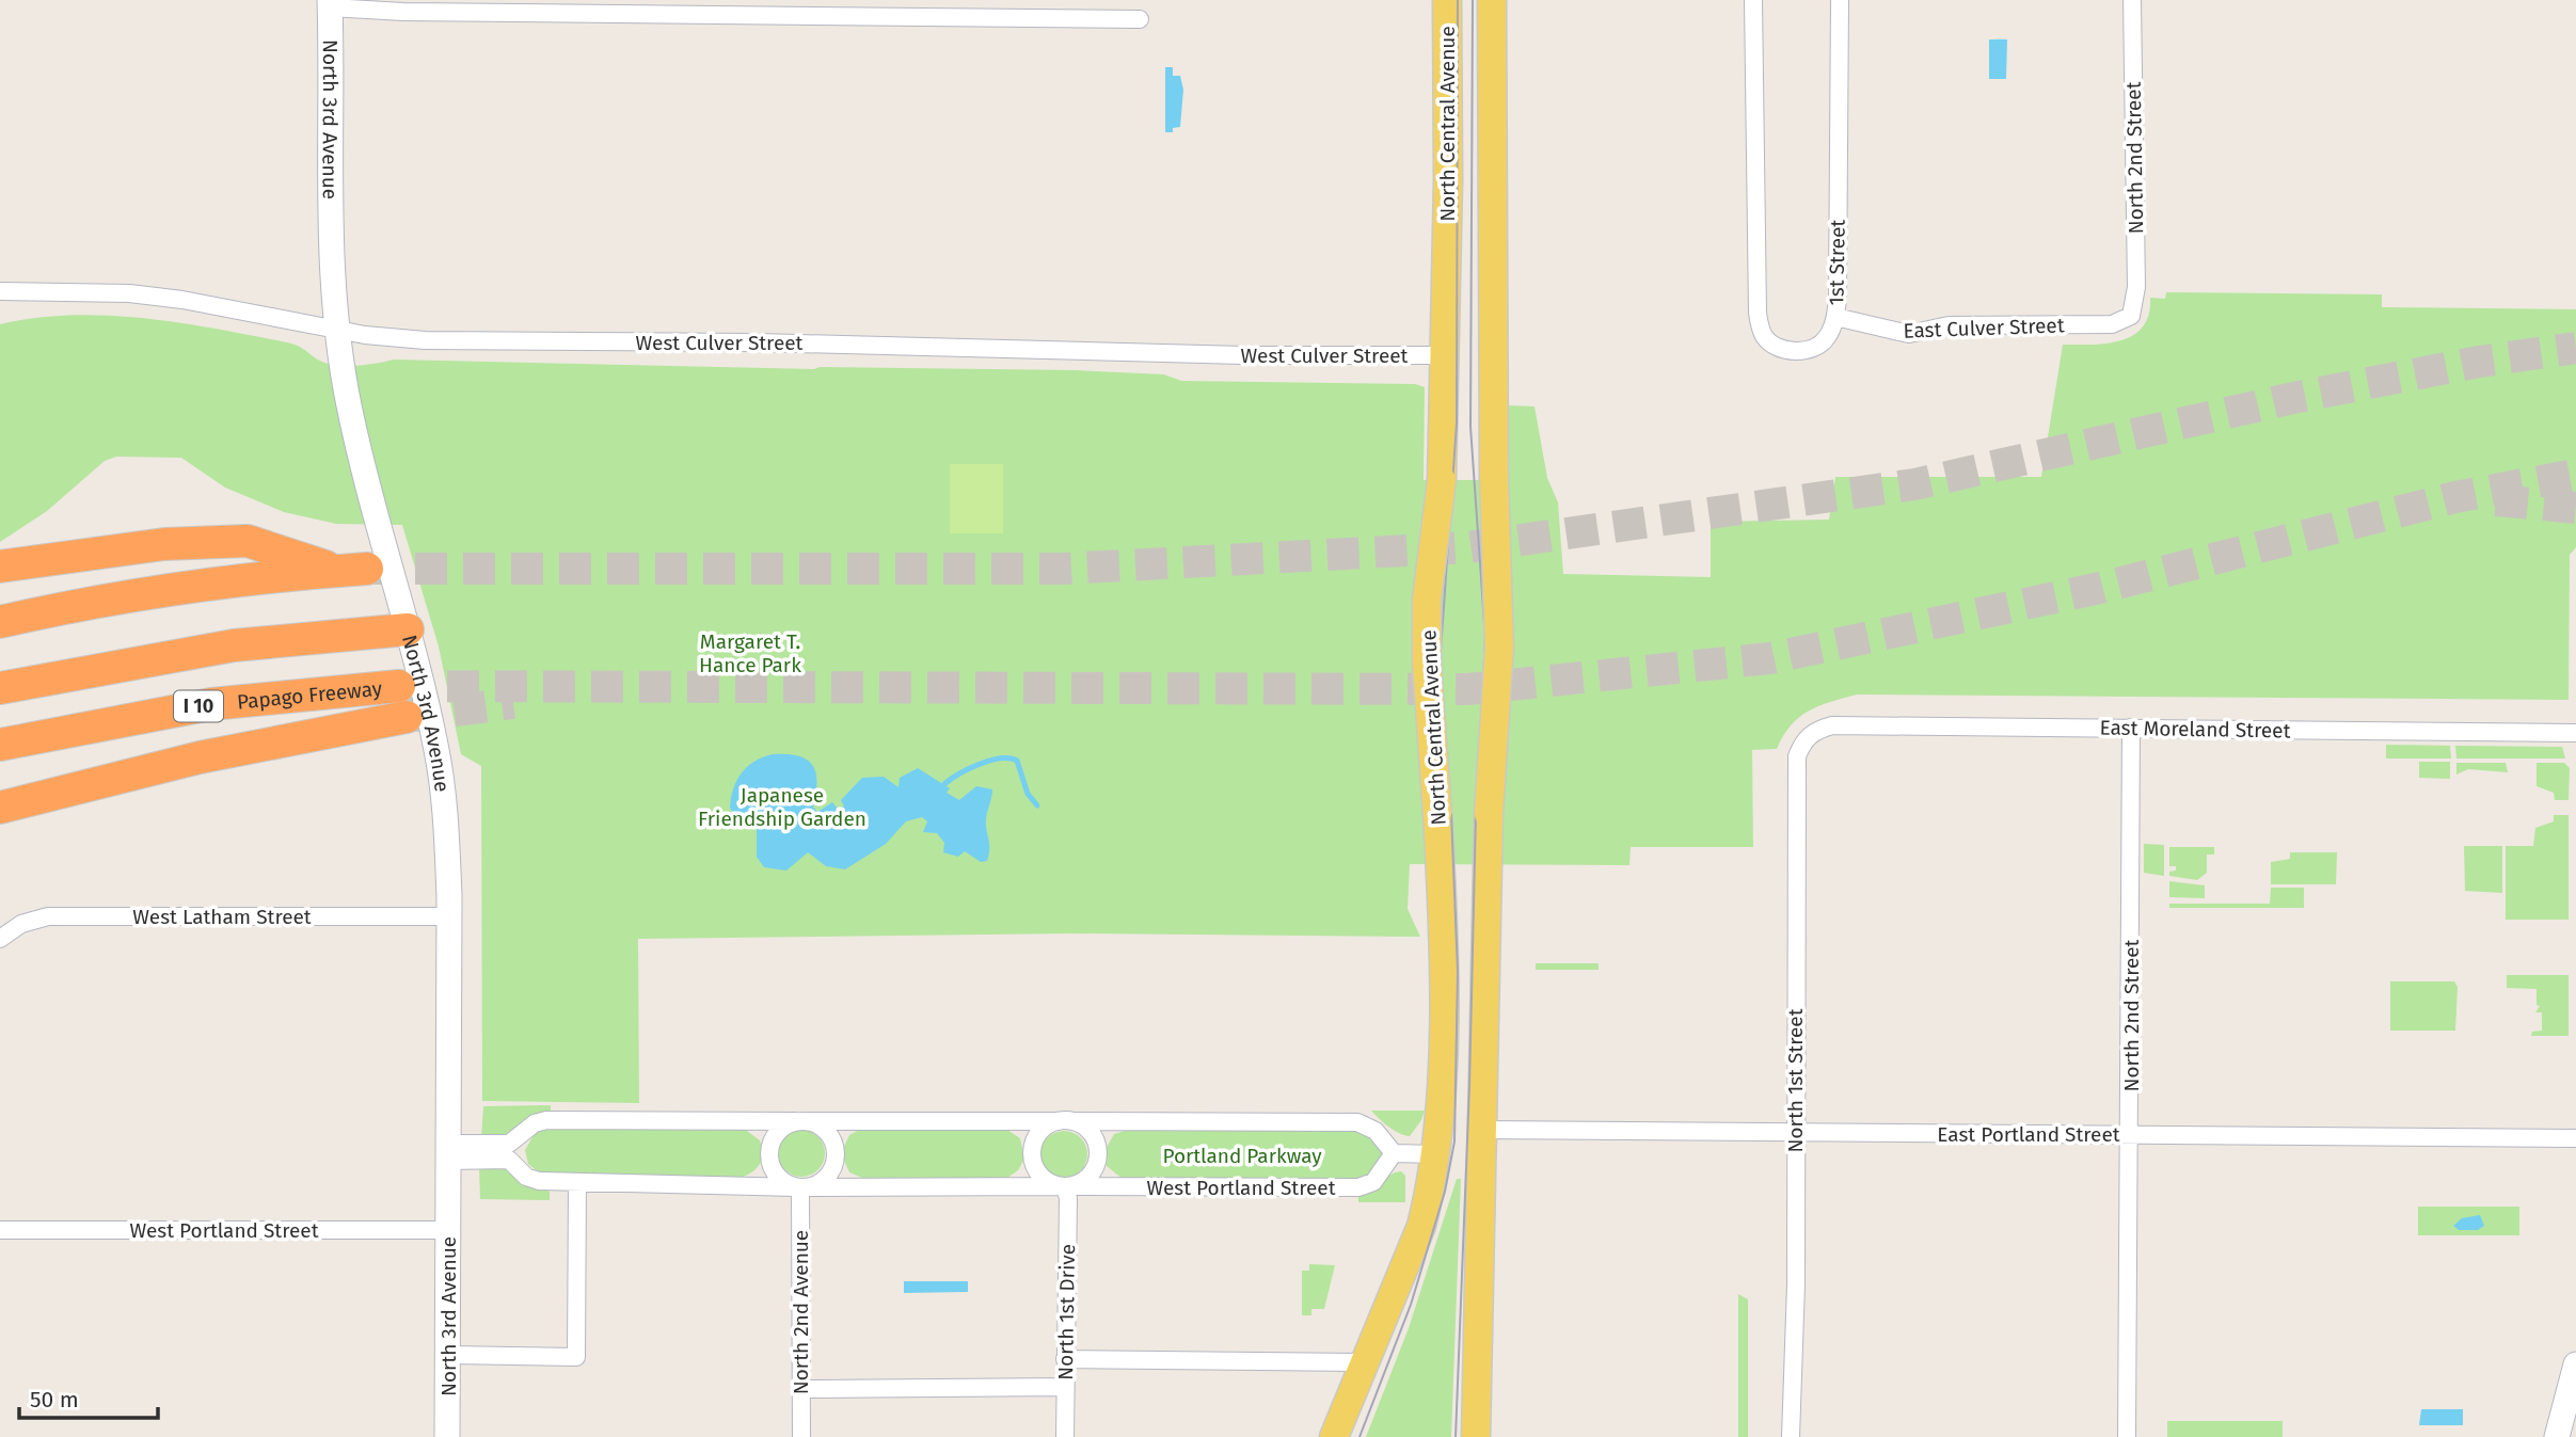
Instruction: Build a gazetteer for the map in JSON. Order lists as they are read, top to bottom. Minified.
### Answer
{"streets":{"highway":["Papago Freeway","I 10"],"main road":["North Central Avenue"],"street":["North 3rd Avenue","North 2nd Street","1st Street","East Culver Street","West Culver Street","East Moreland Street","West Latham Street","North 1st Street","East Portland Street","West Portland Street","North 2nd Avenue","North 1st Drive"]},"crossings":[["North 3rd Avenue","West Culver Street"],["North 3rd Avenue","West Latham Street"],["North 3rd Avenue","West Portland Street"],["North Central Avenue","West Culver Street"],["North 2nd Street","East Culver Street"],["North 2nd Street","East Moreland Street"],["North 2nd Street","East Portland Street"],["1st Street","East Culver Street"],["East Moreland Street","North 1st Street"],["North 1st Street","East Portland Street"],["West Portland Street","North 2nd Avenue"],["West Portland Street","North 1st Drive"]],"parks":["Margaret T. Hance Park","Japanese Friendship Garden","Portland Parkway"],"scale_bar":"50 m"}
